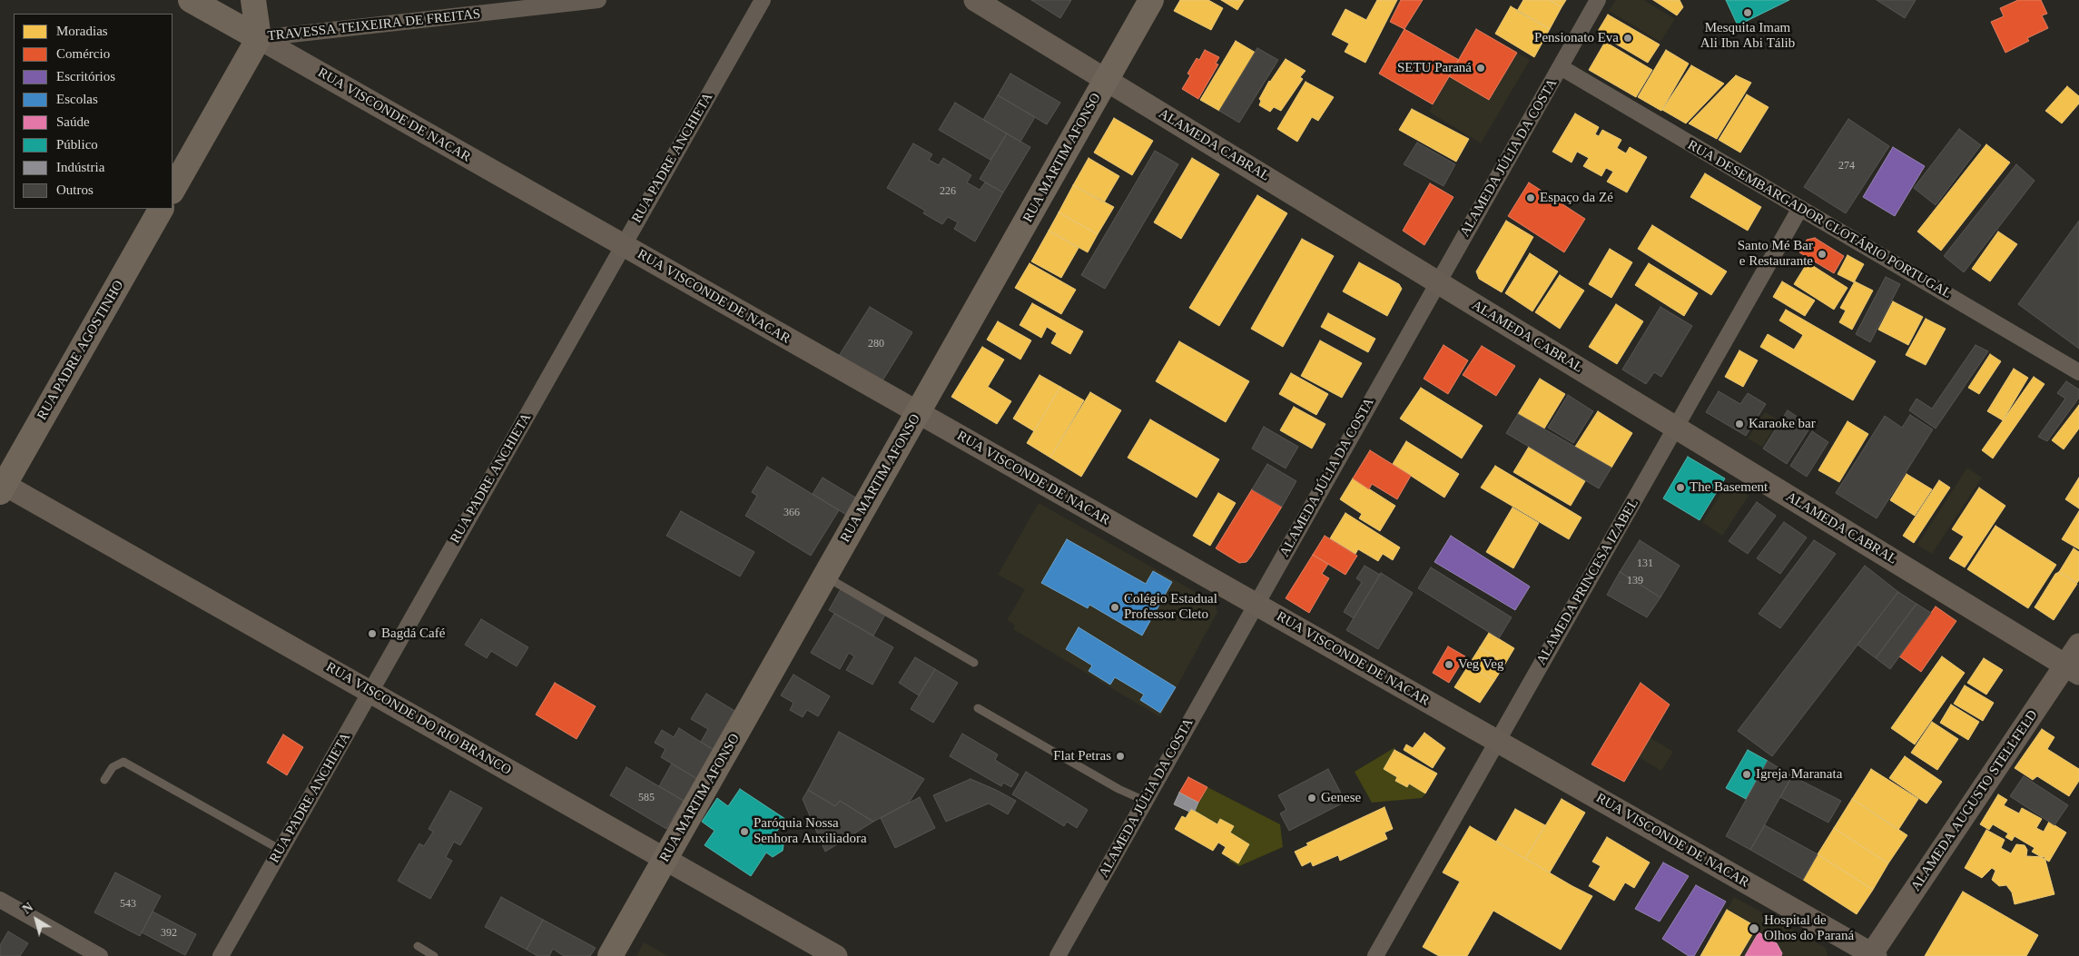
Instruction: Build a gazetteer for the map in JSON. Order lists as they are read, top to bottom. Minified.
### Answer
{"streets":{"main road":["RUA VISCONDE DE NACAR","RUA MARTIM AFONSO","RUA PADRE AGOSTINHO"],"street":["TRAVESSA TEIXEIRA DE FREITAS","ALAMEDA CABRAL","RUA PADRE ANCHIETA","ALAMEDA JÚLIA DA COSTA","RUA DESEMBARGADOR CLOTÁRIO PORTUGAL","ALAMEDA PRINCESA IZABEL","RUA VISCONDE DO RIO BRANCO","ALAMEDA AUGUSTO STELLFELD"]},"crossings":[["TRAVESSA TEIXEIRA DE FREITAS","RUA VISCONDE DE NACAR"],["RUA VISCONDE DE NACAR","RUA PADRE ANCHIETA"],["RUA VISCONDE DE NACAR","RUA MARTIM AFONSO"],["RUA VISCONDE DE NACAR","ALAMEDA JÚLIA DA COSTA"],["RUA VISCONDE DE NACAR","ALAMEDA PRINCESA IZABEL"],["RUA VISCONDE DE NACAR","ALAMEDA AUGUSTO STELLFELD"],["ALAMEDA CABRAL","RUA MARTIM AFONSO"],["ALAMEDA CABRAL","ALAMEDA JÚLIA DA COSTA"],["ALAMEDA CABRAL","ALAMEDA PRINCESA IZABEL"],["ALAMEDA CABRAL","ALAMEDA AUGUSTO STELLFELD"],["RUA PADRE ANCHIETA","RUA VISCONDE DO RIO BRANCO"],["RUA MARTIM AFONSO","RUA VISCONDE DO RIO BRANCO"],["ALAMEDA JÚLIA DA COSTA","RUA DESEMBARGADOR CLOTÁRIO PORTUGAL"],["RUA DESEMBARGADOR CLOTÁRIO PORTUGAL","ALAMEDA PRINCESA IZABEL"],["RUA PADRE AGOSTINHO","RUA VISCONDE DO RIO BRANCO"]],"places":["Mesquita Imam Ali Ibn Abi Tálib","Pensionato Eva","SETU Paraná","Espaço da Zé","Santo Mé Bar e Restaurante","Karaoke bar","The Basement","Colégio Estadual Professor Cleto","Bagdá Café","Veg Veg","Flat Petras","Igreja Maranata","Genese","Paróquia Nossa Senhora Auxiliadora","Hospital de Olhos do Paraná"],"house_numbers":["274","226","280","366","131","139","585","543","392"],"legend":["Moradias","Comércio","Escritórios","Escolas","Saúde","Público","Indústria","Outros"],"north":"top left"}
